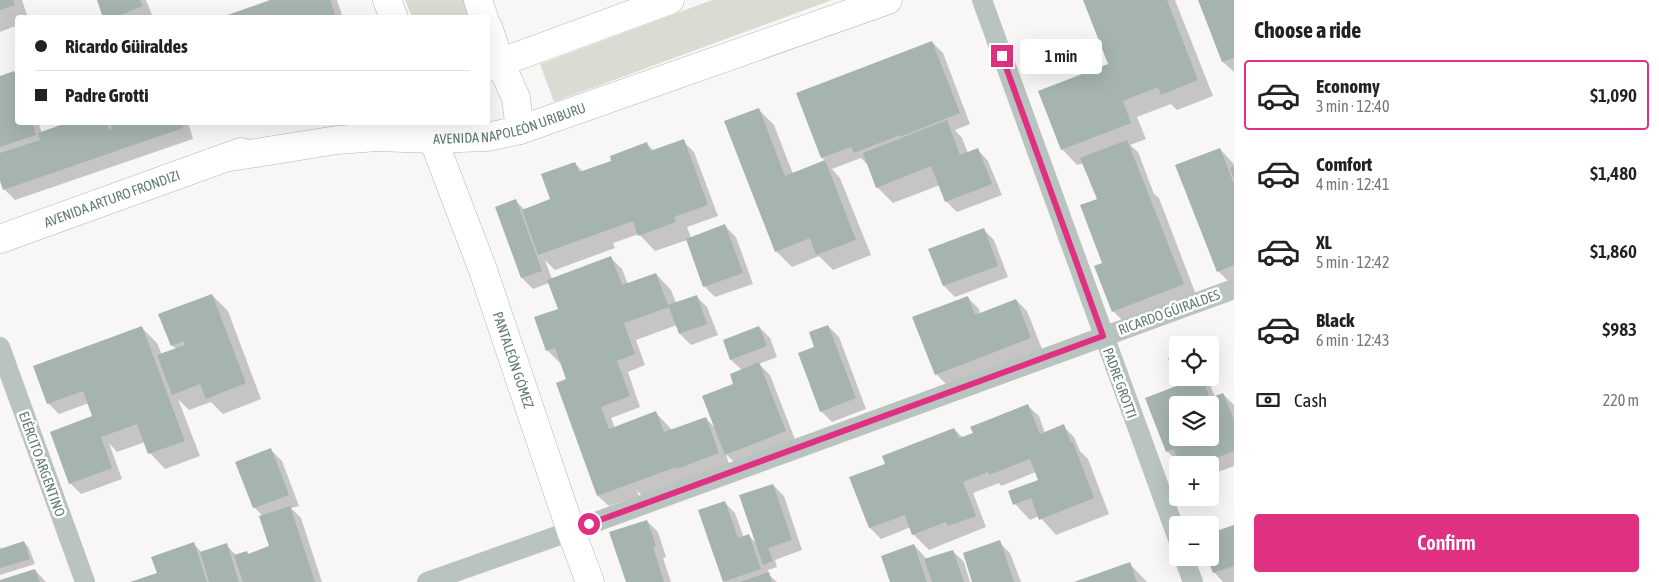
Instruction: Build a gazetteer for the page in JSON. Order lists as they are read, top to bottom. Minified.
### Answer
{"streets":{"main road":["AVENIDA NAPOLEÓN URIBURU","AVENIDA ARTURO FRONDIZI","PANTALEÓN GÓMEZ"],"street":["RICARDO GÜIRALDES","PADRE GROTTI","EJÉRCITO ARGENTINO"]},"crossings":[["AVENIDA NAPOLEÓN URIBURU","AVENIDA ARTURO FRONDIZI"],["AVENIDA NAPOLEÓN URIBURU","PANTALEÓN GÓMEZ"],["RICARDO GÜIRALDES","PANTALEÓN GÓMEZ"],["RICARDO GÜIRALDES","PADRE GROTTI"]],"page":{"heading":"Choose a ride","banner":["Ricardo Güiraldes","Padre Grotti"],"bubble":"1 min","list":[{"name":"Economy","note":"3 min · 12:40","value":"$1,090"},{"name":"Comfort","note":"4 min · 12:41","value":"$1,480"},{"name":"XL","note":"5 min · 12:42","value":"$1,860"},{"name":"Black","note":"6 min · 12:43","value":"$983"}],"map_buttons":["+","−"],"pay":["Cash","220 m"],"buttons":"Confirm"}}
